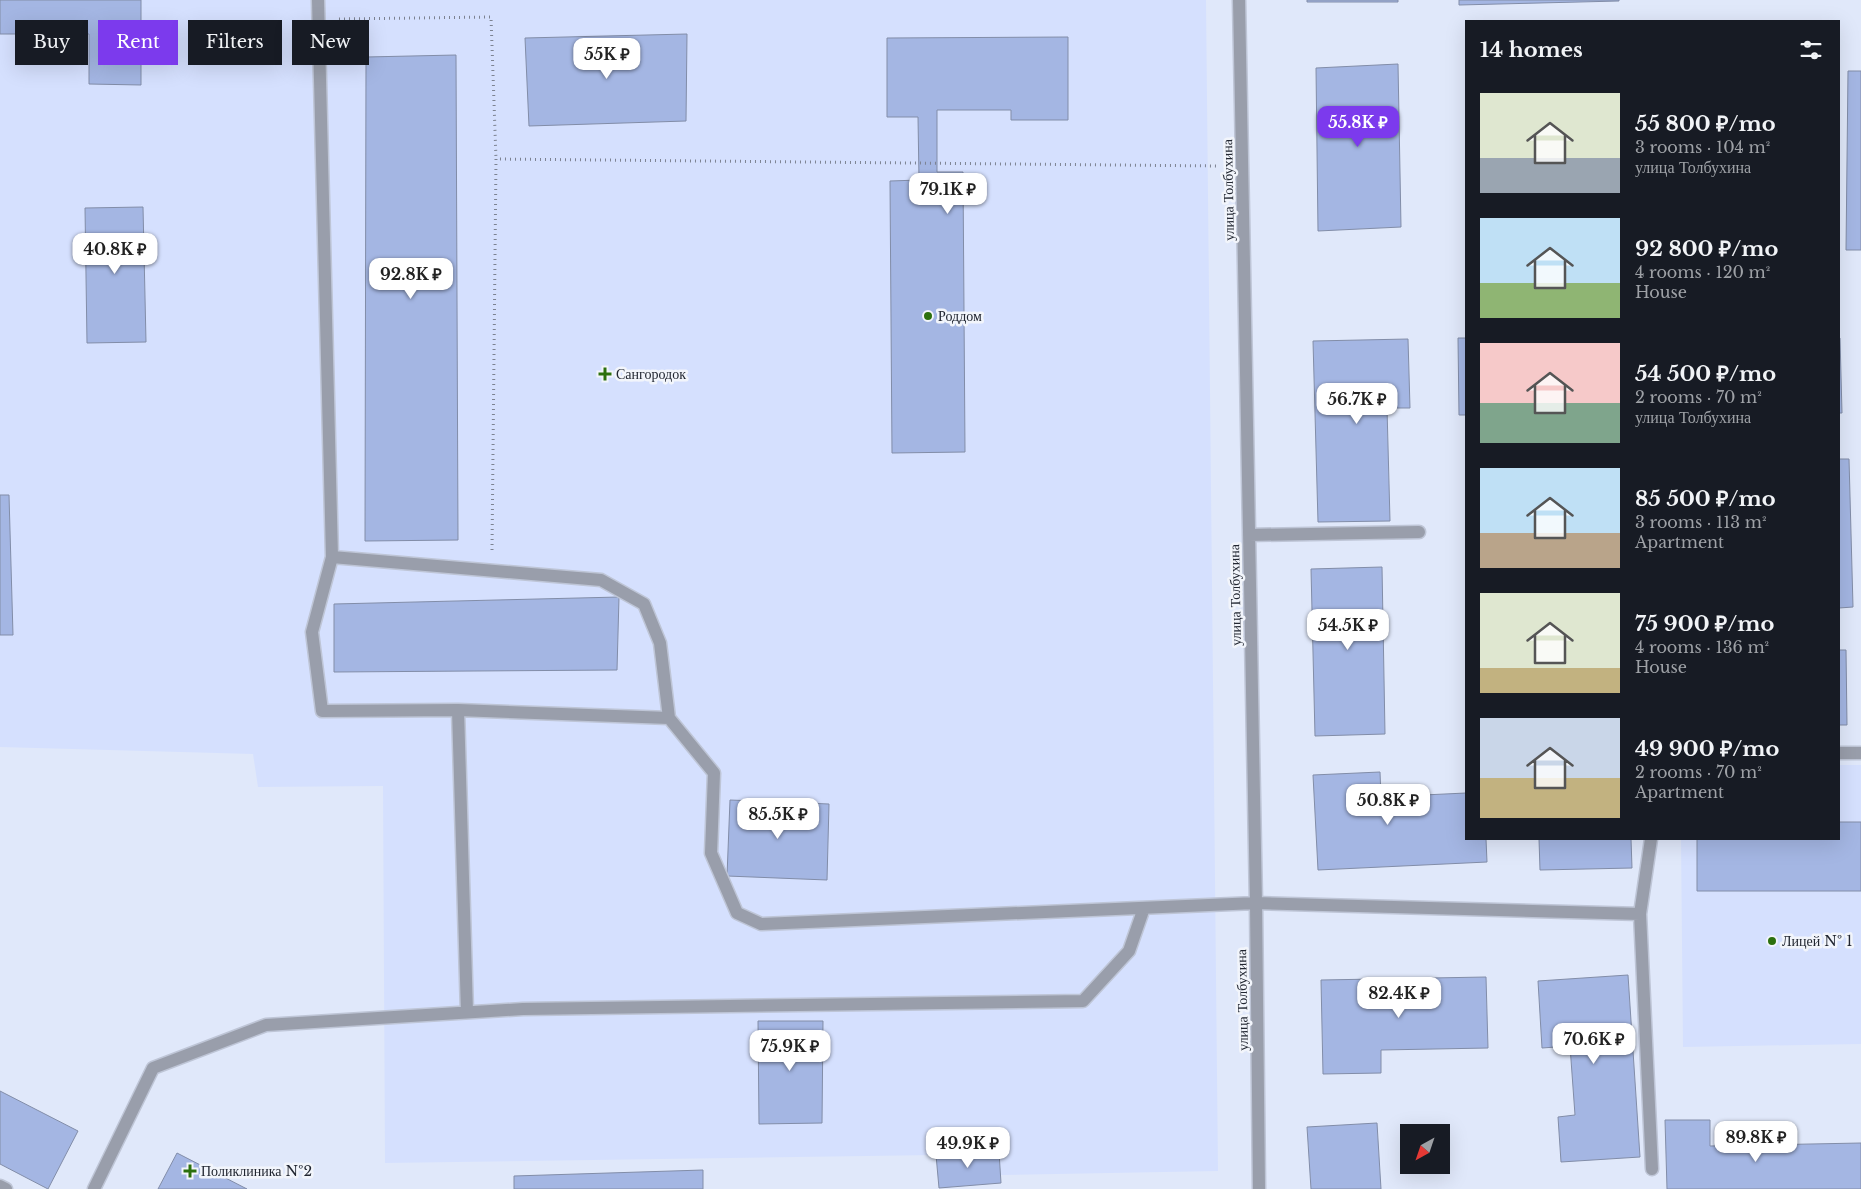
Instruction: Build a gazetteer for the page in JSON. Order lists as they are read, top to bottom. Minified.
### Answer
{"streets":{"street":["улица Толбухина"]},"places":{"other":["Роддом","Лицей № 1"],"health":["Сангородок","Поликлиника №2"]},"north":"bottom left","page":{"chip":["Buy","Rent","Filters","New"],"heading":"14 homes","price":["55K ₽","55.8K ₽","79.1K ₽","40.8K ₽","92.8K ₽","56.7K ₽","54.5K ₽","50.8K ₽","85.5K ₽","82.4K ₽","70.6K ₽","75.9K ₽","89.8K ₽","49.9K ₽"],"list":[{"name":"55 800 ₽/mo","note":"3 rooms · 104 m² · улица Толбухина"},{"name":"92 800 ₽/mo","note":"4 rooms · 120 m² · House"},{"name":"54 500 ₽/mo","note":"2 rooms · 70 m² · улица Толбухина"},{"name":"85 500 ₽/mo","note":"3 rooms · 113 m² · Apartment"},{"name":"75 900 ₽/mo","note":"4 rooms · 136 m² · House"},{"name":"49 900 ₽/mo","note":"2 rooms · 70 m² · Apartment"}]}}
